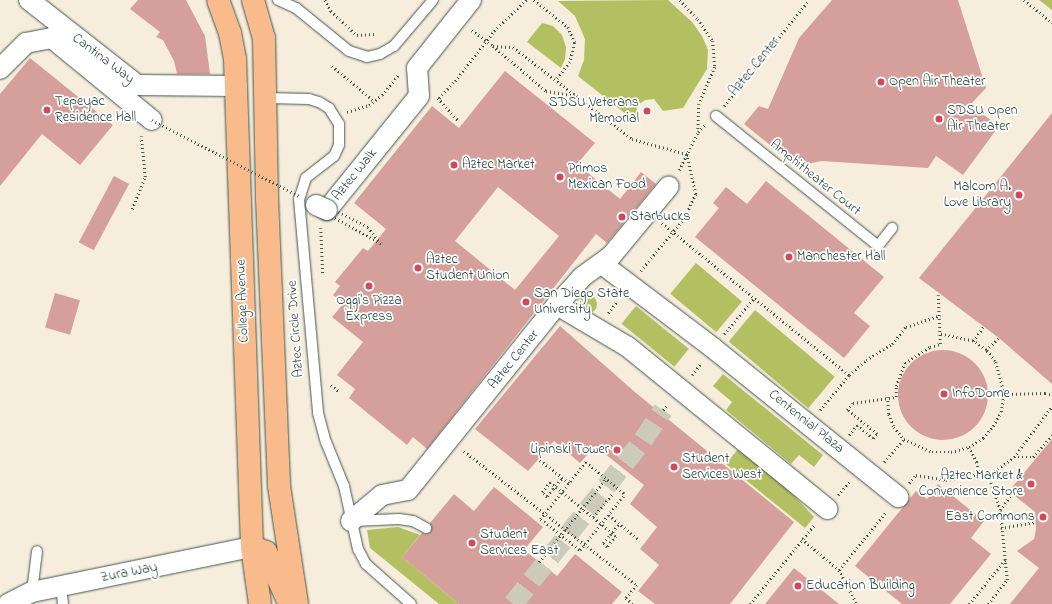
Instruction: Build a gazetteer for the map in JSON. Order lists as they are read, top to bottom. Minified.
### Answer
{"streets":{"main road":["College Avenue"],"street":["Cantina Way","Aztec Center","Aztec Walk","Centennial Plaza","Zura Way"],"lane":["Amphitheater Court","Aztec Circle Drive"]},"crossings":[["Cantina Way","College Avenue"],["Aztec Center","Amphitheater Court"],["Aztec Center","Aztec Circle Drive"],["Aztec Center","Centennial Plaza"],["College Avenue","Aztec Circle Drive"],["College Avenue","Zura Way"]],"places":["Open Air Theater","Tepeyac Residence Hall","SDSU Veterans Memorial","SDSU Open Air Theater","Aztec Market","Primos Mexican Food","Malcom A. Love Library","Starbucks","Manchester Hall","Aztec Student Union","Oggi's Pizza Express","San Diego State University","InfoDome","Lipinski Tower","Student Services West","Aztec Market & Convenience Store","East Commons","Student Services East","Education Building"]}
